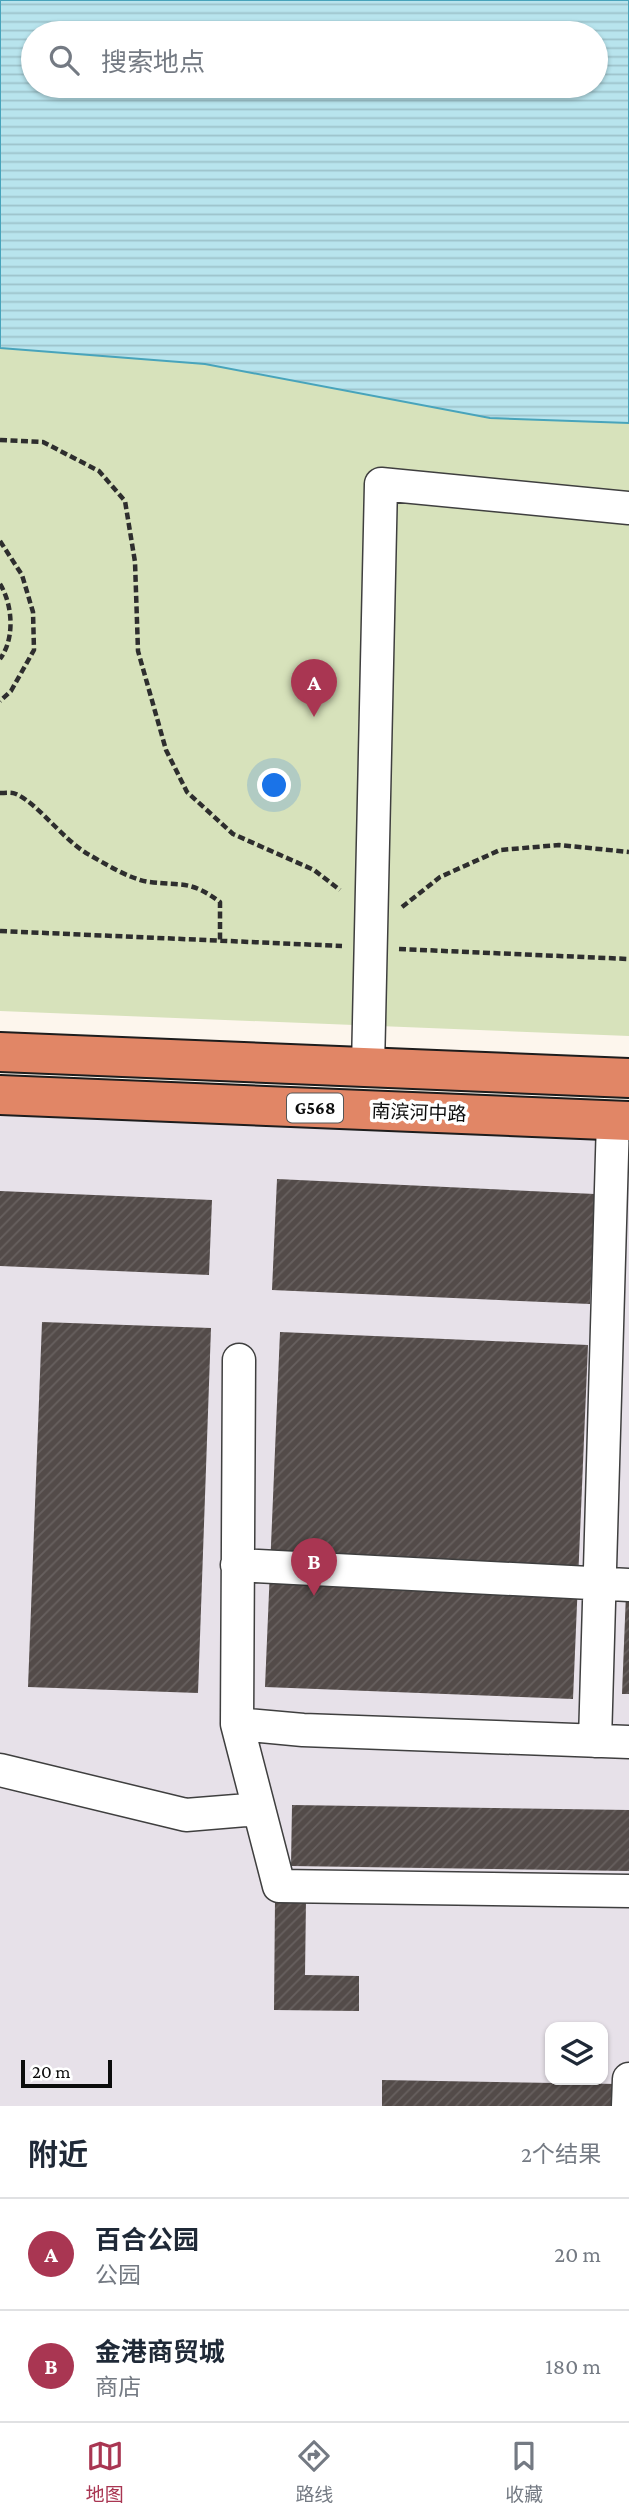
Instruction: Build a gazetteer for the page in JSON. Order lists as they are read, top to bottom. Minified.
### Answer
{"streets":{"highway":["G568","南滨河中路"]},"scale_bar":"20 m","page":{"search":"搜索地点","pins":["A","B"],"scale":"20 m","heading":["附近","2个结果"],"list":[{"mark":"A","name":"百合公园","note":"公园","value":"20 m"},{"mark":"B","name":"金港商贸城","note":"商店","value":"180 m"}],"nav":["地图","路线","收藏"]}}
